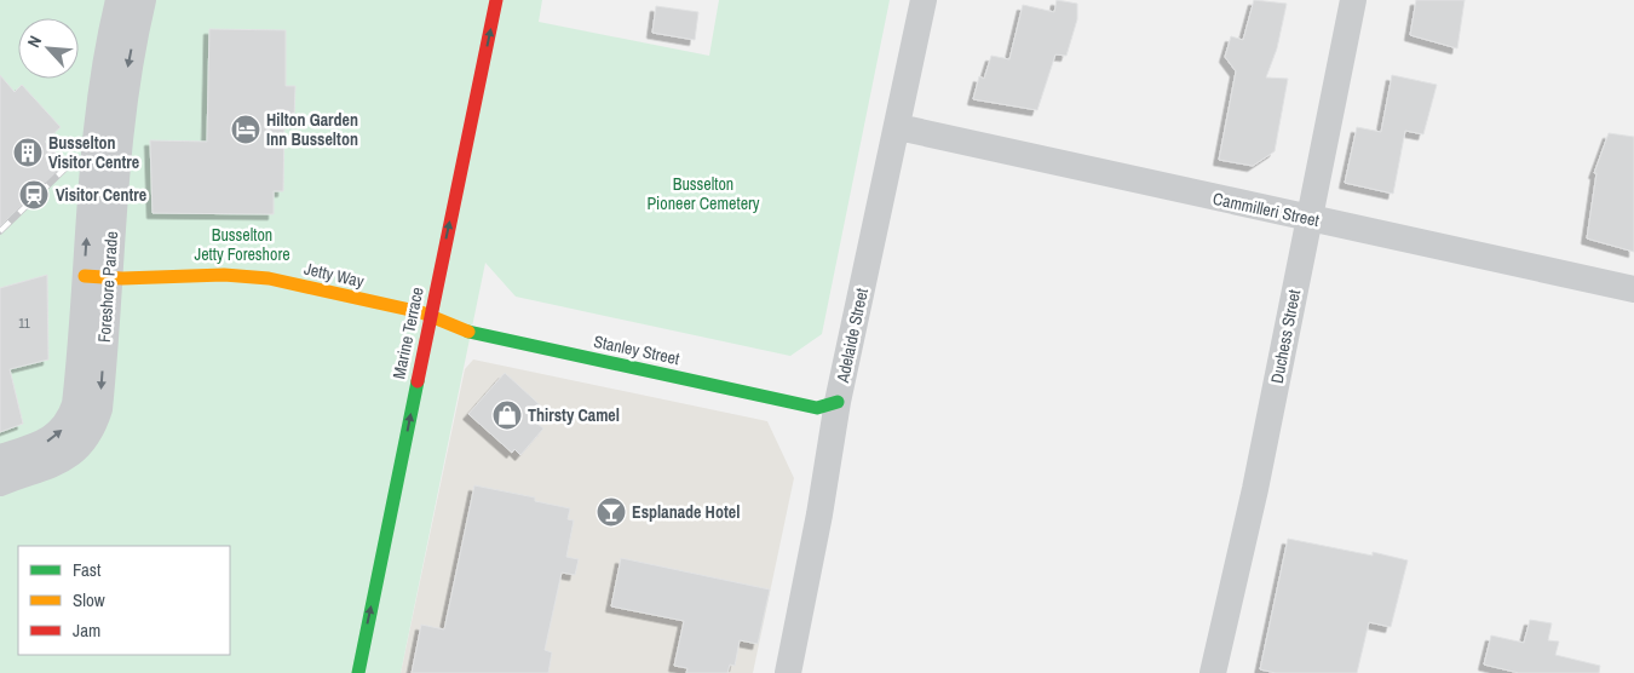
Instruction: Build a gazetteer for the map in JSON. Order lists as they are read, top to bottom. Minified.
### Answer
{"streets":{"street":["Cammilleri Street","Jetty Way","Foreshore Parade","Marine Terrace","Adelaide Street","Duchess Street","Stanley Street"]},"crossings":[["Cammilleri Street","Adelaide Street"],["Cammilleri Street","Duchess Street"],["Jetty Way","Foreshore Parade"],["Jetty Way","Marine Terrace"],["Jetty Way","Stanley Street"],["Marine Terrace","Stanley Street"],["Adelaide Street","Stanley Street"]],"one_way":["Marine Terrace"],"parks":["Busselton Pioneer Cemetery","Busselton Jetty Foreshore"],"places":{"hotel":["Hilton Garden Inn Busselton"],"building":["Busselton Visitor Centre"],"station":["Visitor Centre"],"shop":["Thirsty Camel"],"bar":["Esplanade Hotel"]},"house_numbers":["11"],"legend":["Fast","Slow","Jam"],"north":"top left"}
